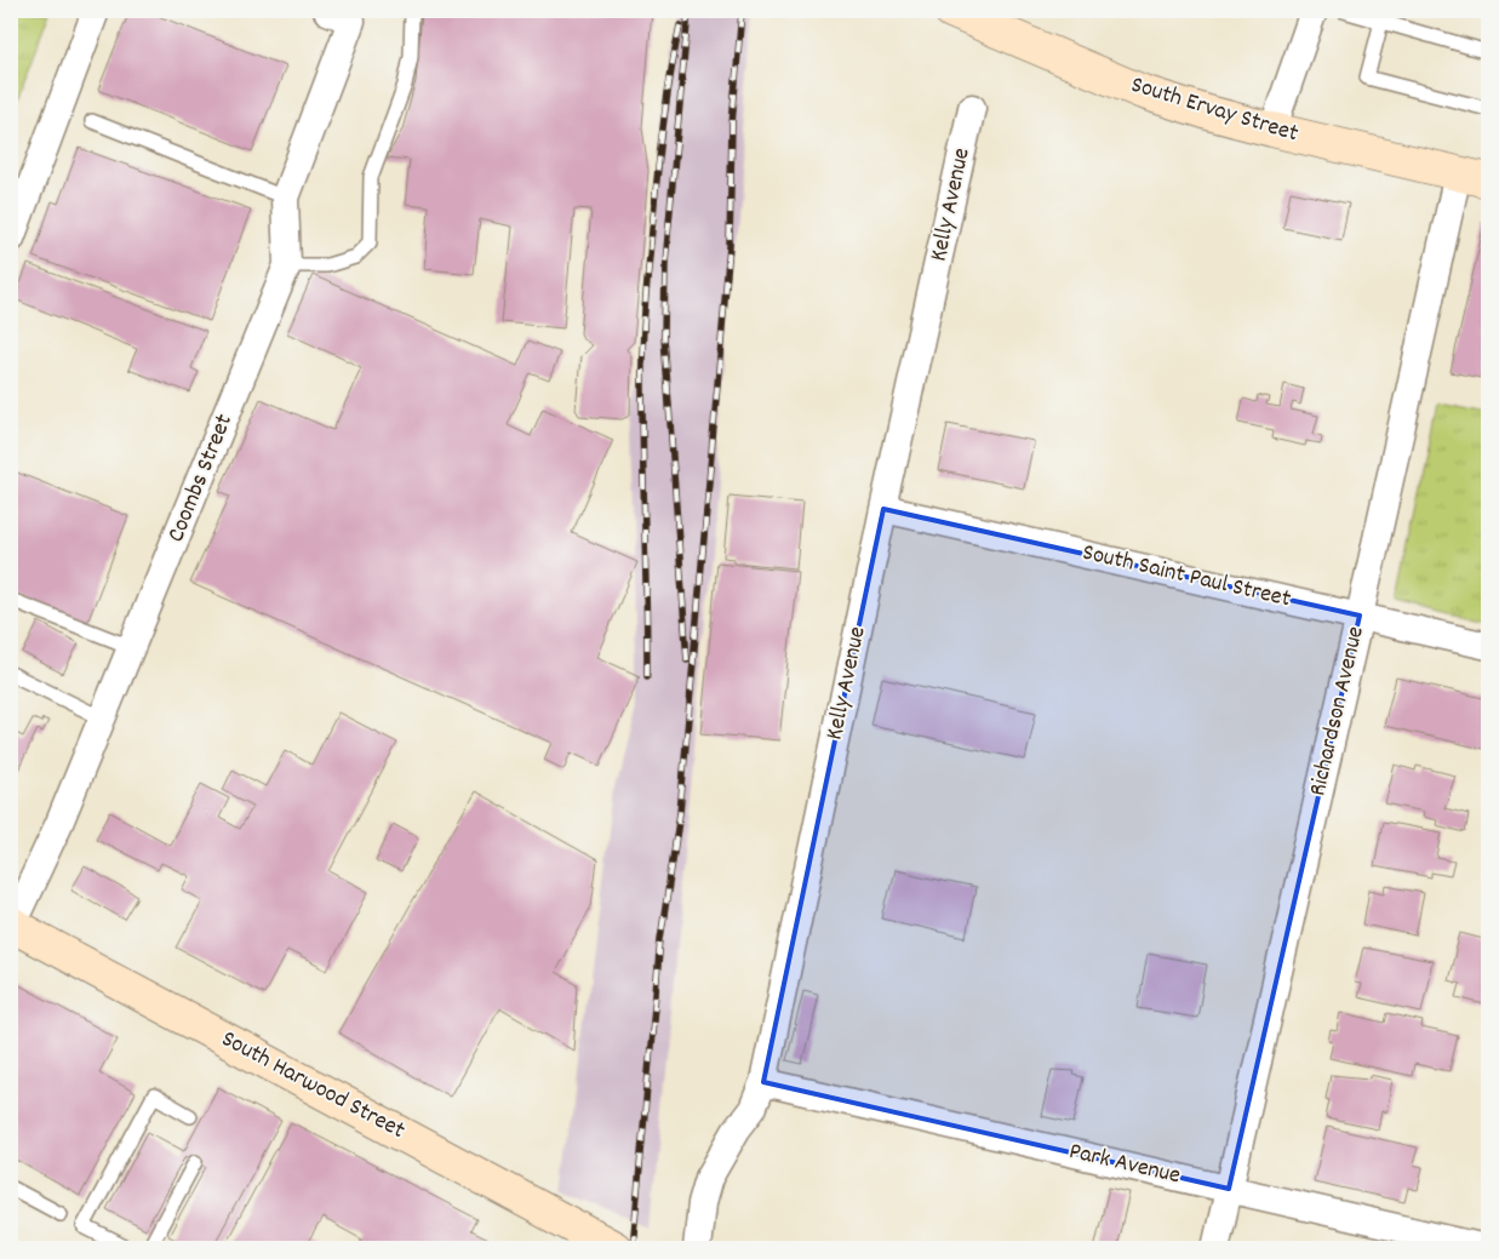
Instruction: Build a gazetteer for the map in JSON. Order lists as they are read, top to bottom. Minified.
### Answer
{"streets":{"street":["South Ervay Street","Kelly Avenue","Coombs Street","South Saint Paul Street","Richardson Avenue","South Harwood Street","Park Avenue"]},"crossings":[["South Ervay Street","Richardson Avenue"],["Kelly Avenue","South Saint Paul Street"],["Kelly Avenue","Park Avenue"],["Coombs Street","South Harwood Street"],["South Saint Paul Street","Richardson Avenue"],["Richardson Avenue","Park Avenue"]]}
